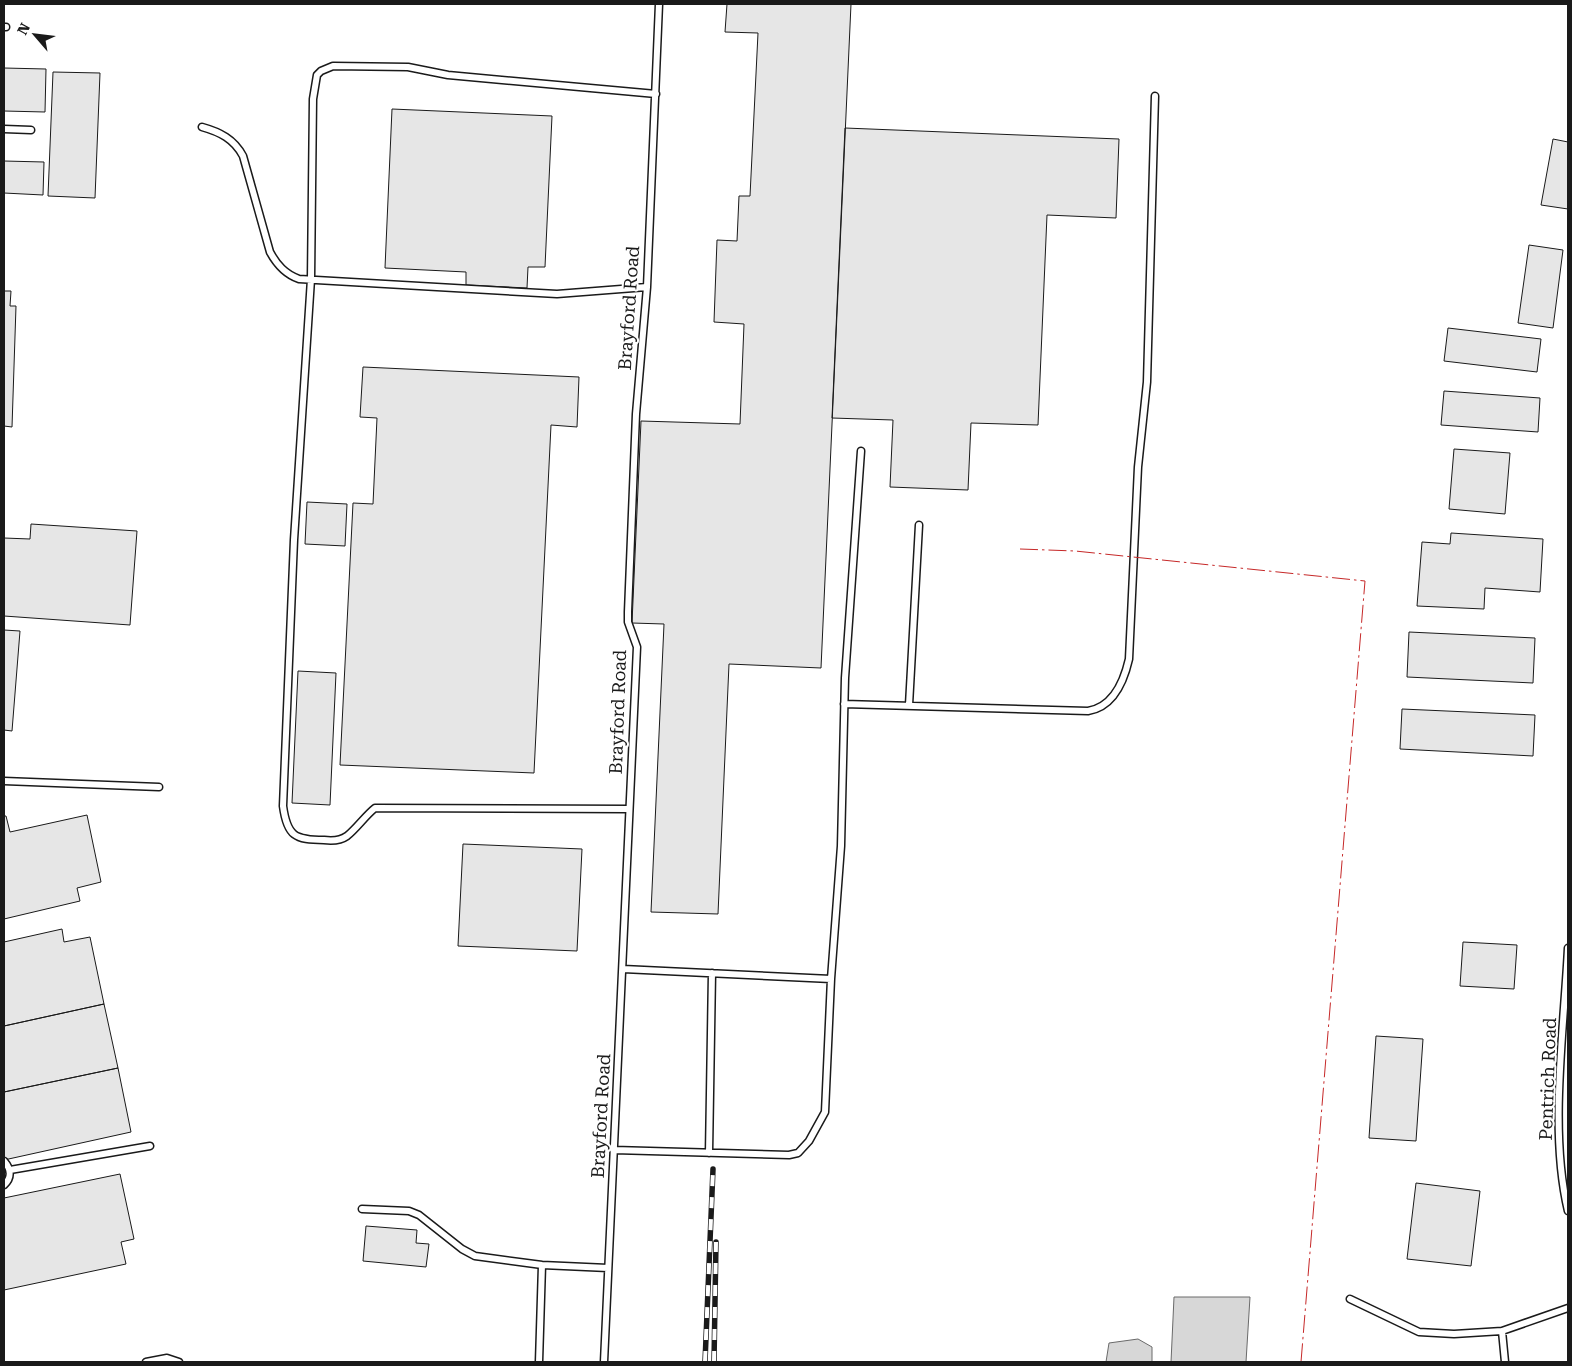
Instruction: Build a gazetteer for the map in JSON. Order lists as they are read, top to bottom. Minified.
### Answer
{"streets":{"lane":["Brayford Road","Pentrich Road"]},"north":"top left"}
